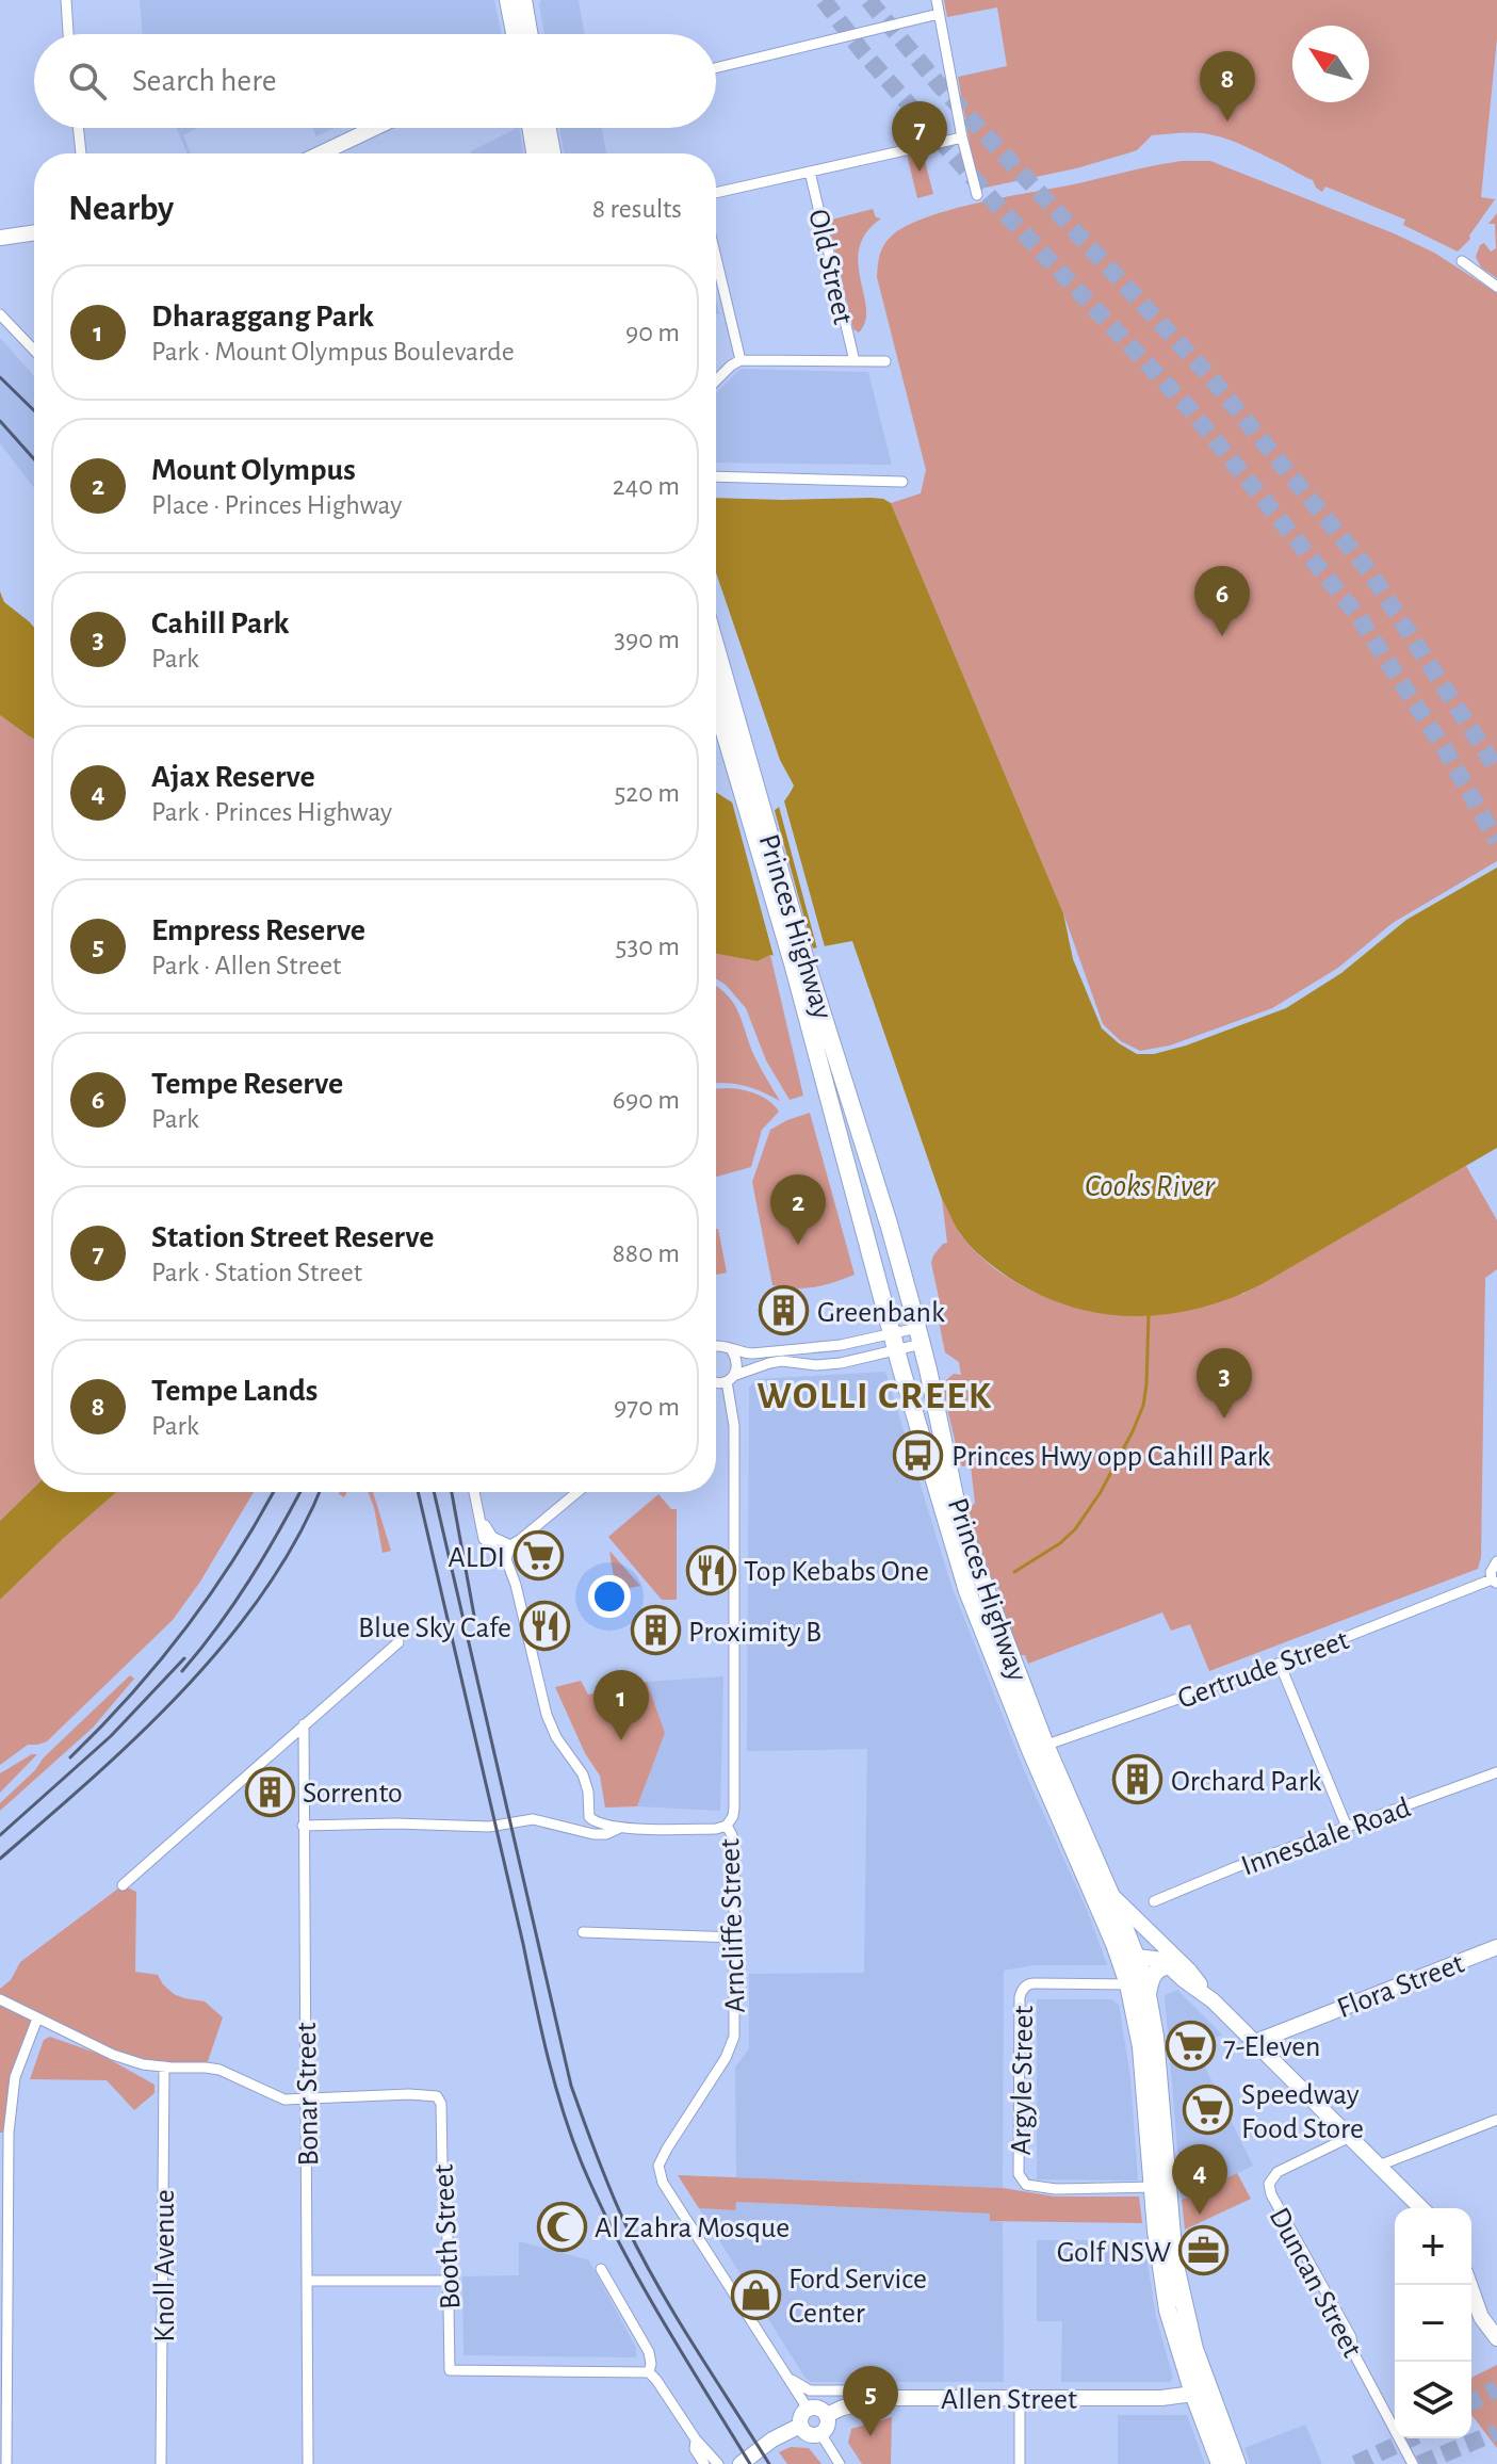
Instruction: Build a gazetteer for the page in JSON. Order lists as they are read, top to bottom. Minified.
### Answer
{"streets":{"highway":["Princes Highway"],"main road":["Flora Street","Allen Street"],"street":["Old Street","Gertrude Street","Innesdale Road","Arncliffe Street","Argyle Street","Bonar Street","Booth Street","Knoll Avenue","Duncan Street"]},"crossings":[["Princes Highway","Gertrude Street"],["Princes Highway","Argyle Street"],["Princes Highway","Allen Street"],["Arncliffe Street","Allen Street"],["Bonar Street","Booth Street"]],"districts":["WOLLI CREEK"],"water":["Cooks River"],"places":{"building":["Greenbank","Proximity B","Orchard Park","Sorrento"],"bus stop":["Princes Hwy opp Cahill Park"],"supermarket":["ALDI","7-Eleven","Speedway Food Store"],"restaurant":["Top Kebabs One","Blue Sky Cafe"],"mosque":["Al Zahra Mosque"],"office":["Golf NSW"],"shop":["Ford Service Center"]},"north":"top left","page":{"search":"Search here","pins":["8","7","6","2","3","1","4","5"],"heading":["Nearby","8 results"],"list":[{"mark":"1","name":"Dharaggang Park","note":"Park · Mount Olympus Boulevarde","value":"90 m"},{"mark":"2","name":"Mount Olympus","note":"Place · Princes Highway","value":"240 m"},{"mark":"3","name":"Cahill Park","note":"Park","value":"390 m"},{"mark":"4","name":"Ajax Reserve","note":"Park · Princes Highway","value":"520 m"},{"mark":"5","name":"Empress Reserve","note":"Park · Allen Street","value":"530 m"},{"mark":"6","name":"Tempe Reserve","note":"Park","value":"690 m"},{"mark":"7","name":"Station Street Reserve","note":"Park · Station Street","value":"880 m"},{"mark":"8","name":"Tempe Lands","note":"Park","value":"970 m"}],"map_buttons":["+","−"]}}
